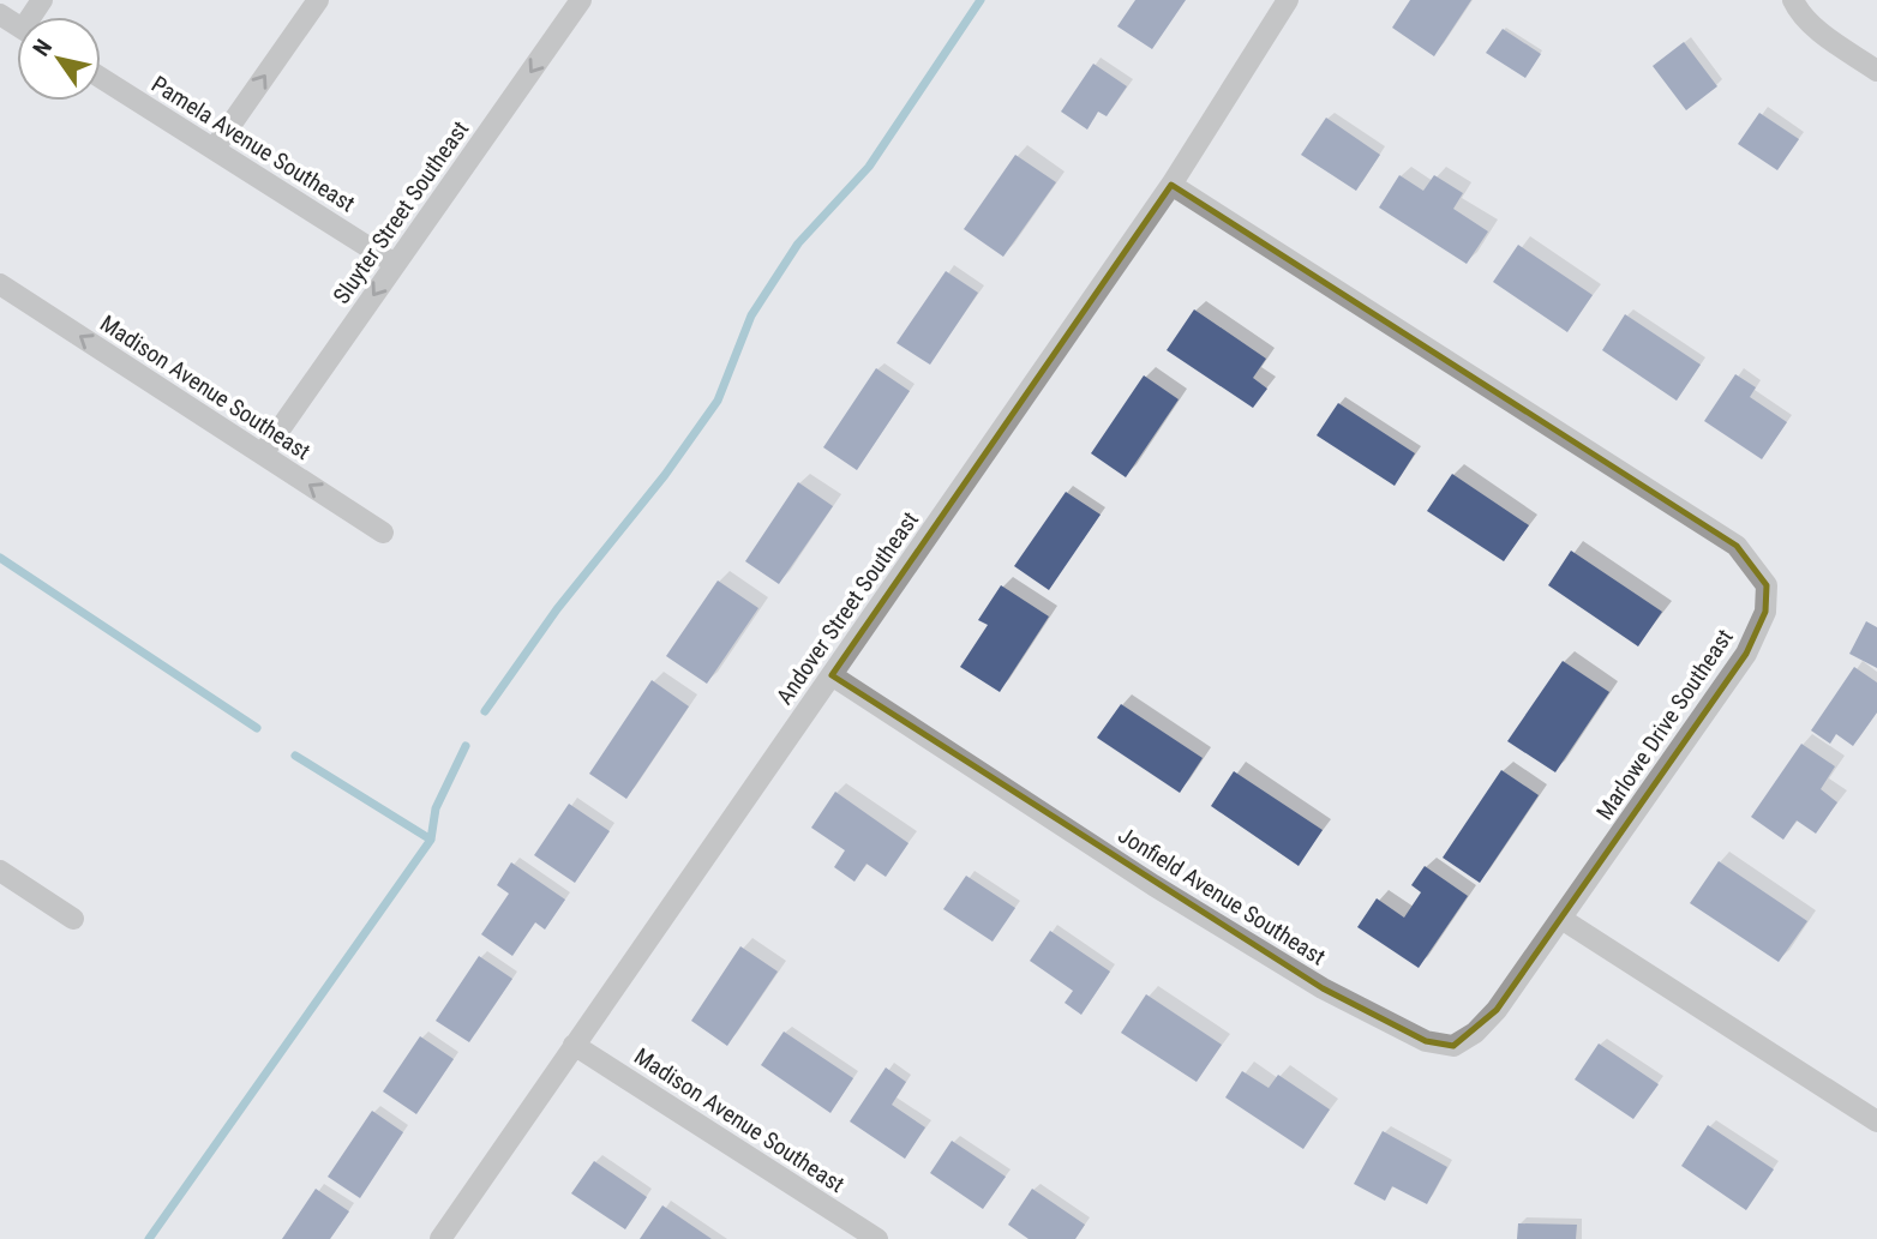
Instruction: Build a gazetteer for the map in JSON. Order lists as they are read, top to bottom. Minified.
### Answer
{"streets":{"street":["Pamela Avenue Southeast","Sluyter Street Southeast","Madison Avenue Southeast","Andover Street Southeast","Marlowe Drive Southeast","Jonfield Avenue Southeast"]},"crossings":[["Pamela Avenue Southeast","Sluyter Street Southeast"],["Sluyter Street Southeast","Madison Avenue Southeast"],["Madison Avenue Southeast","Andover Street Southeast"],["Andover Street Southeast","Marlowe Drive Southeast"],["Andover Street Southeast","Jonfield Avenue Southeast"],["Marlowe Drive Southeast","Jonfield Avenue Southeast"]],"one_way":["Sluyter Street Southeast","Madison Avenue Southeast"],"north":"top left"}
